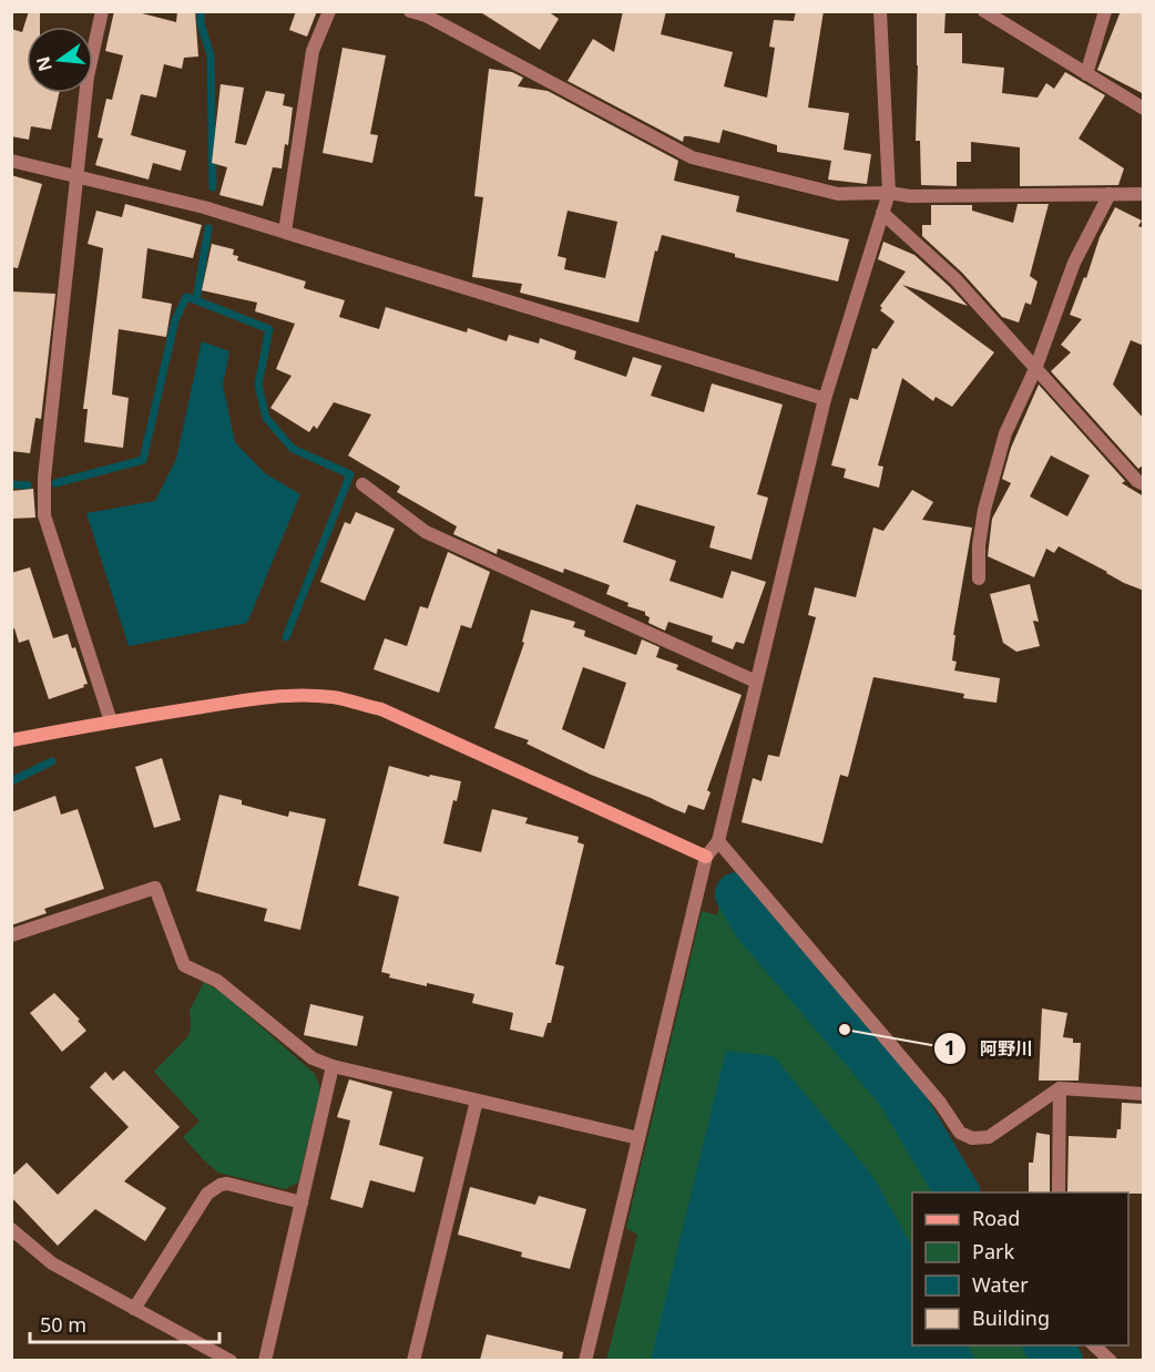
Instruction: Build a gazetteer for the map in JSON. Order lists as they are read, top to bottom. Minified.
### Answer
{"places":["阿野川"],"legend":["Road","Park","Water","Building"],"scale_bar":"50 m","north":"left"}
